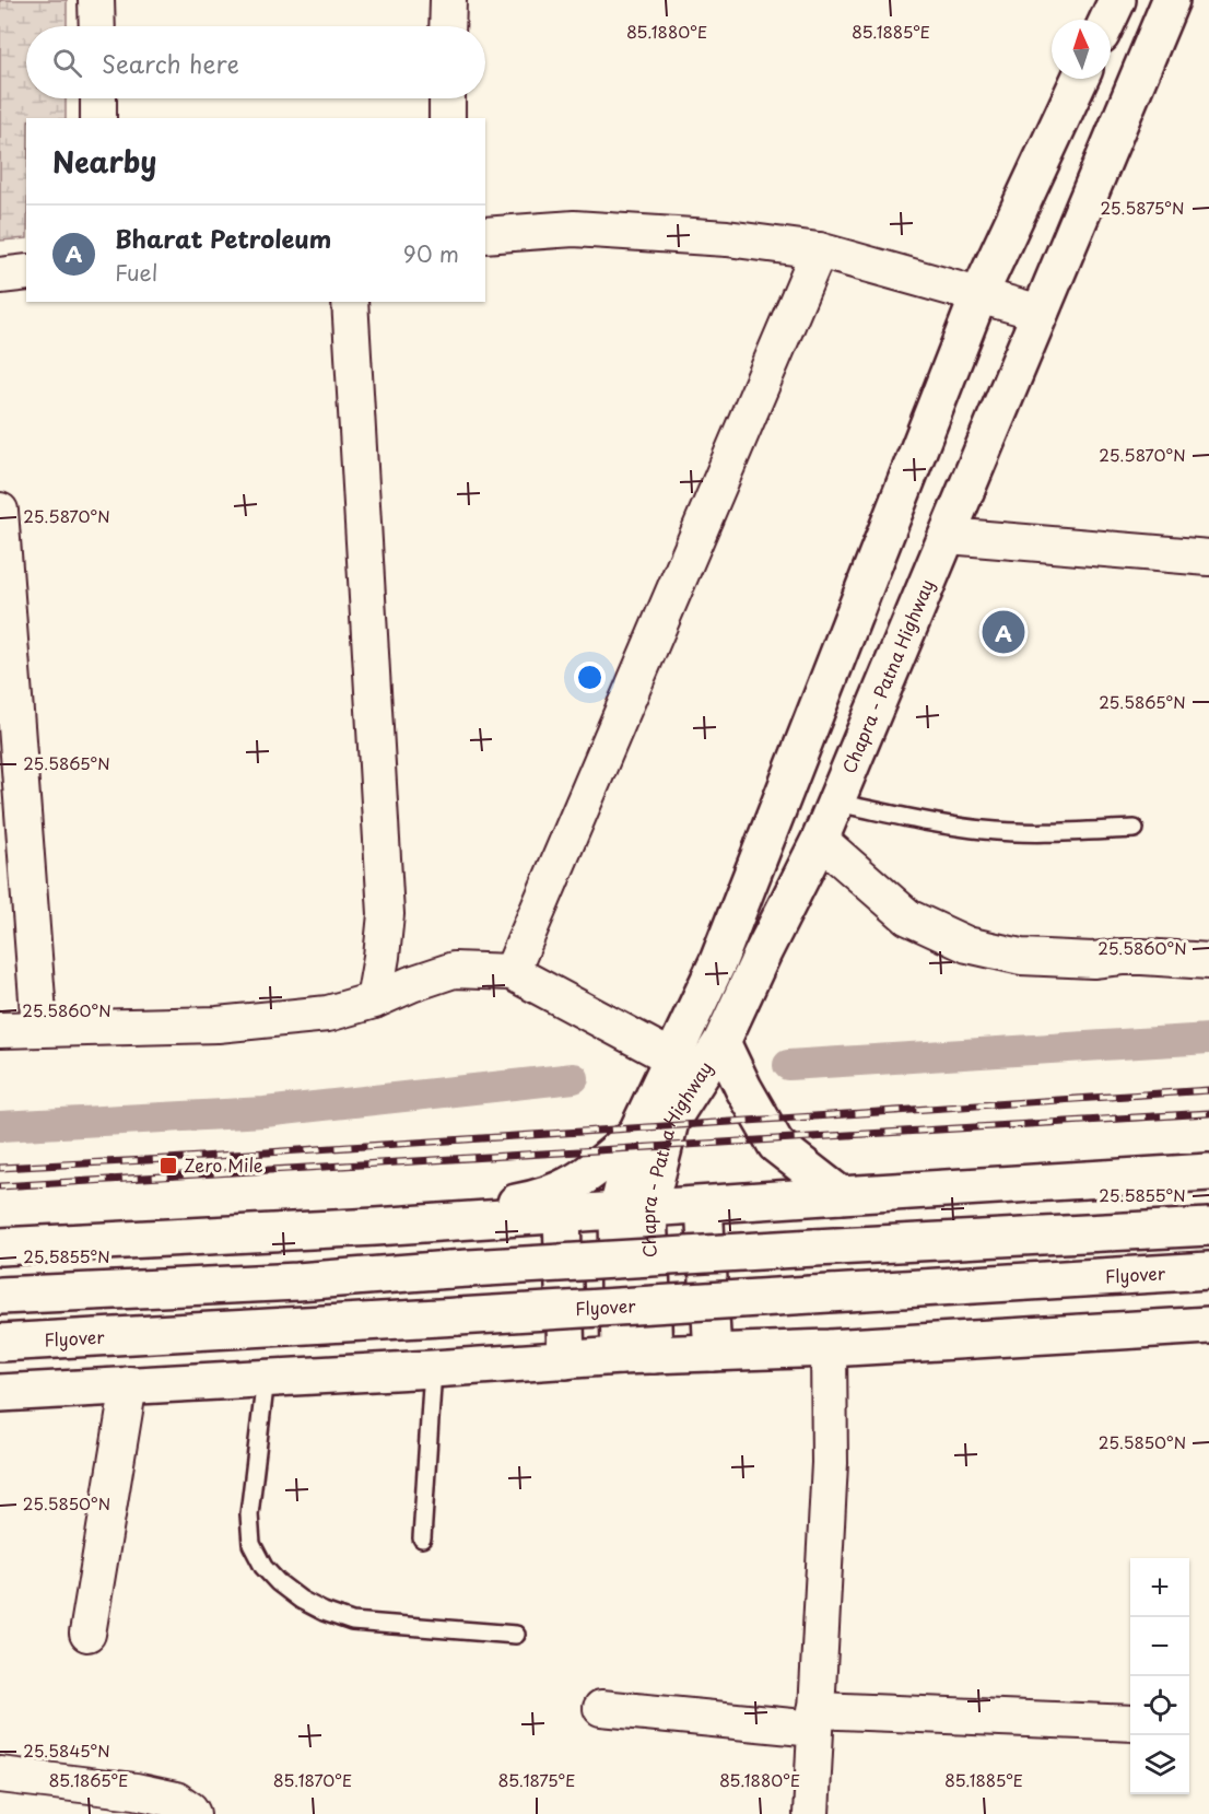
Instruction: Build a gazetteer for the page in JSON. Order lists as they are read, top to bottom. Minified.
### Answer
{"streets":{"highway":["Chapra - Patna Highway","Flyover"]},"places":{"transit":["Zero Mile"]},"north":"top","page":{"search":"Search here","heading":"Nearby","list":[{"mark":"A","name":"Bharat Petroleum","note":"Fuel","value":"90 m"}],"pins":"A","map_buttons":["+","−"]},"coordinates":["85.1880°E","85.1885°E","25.5875°N","25.5870°N","25.5865°N","25.5860°N","25.5855°N","25.5850°N","25.5845°N","85.1865°E","85.1870°E","85.1875°E"]}
